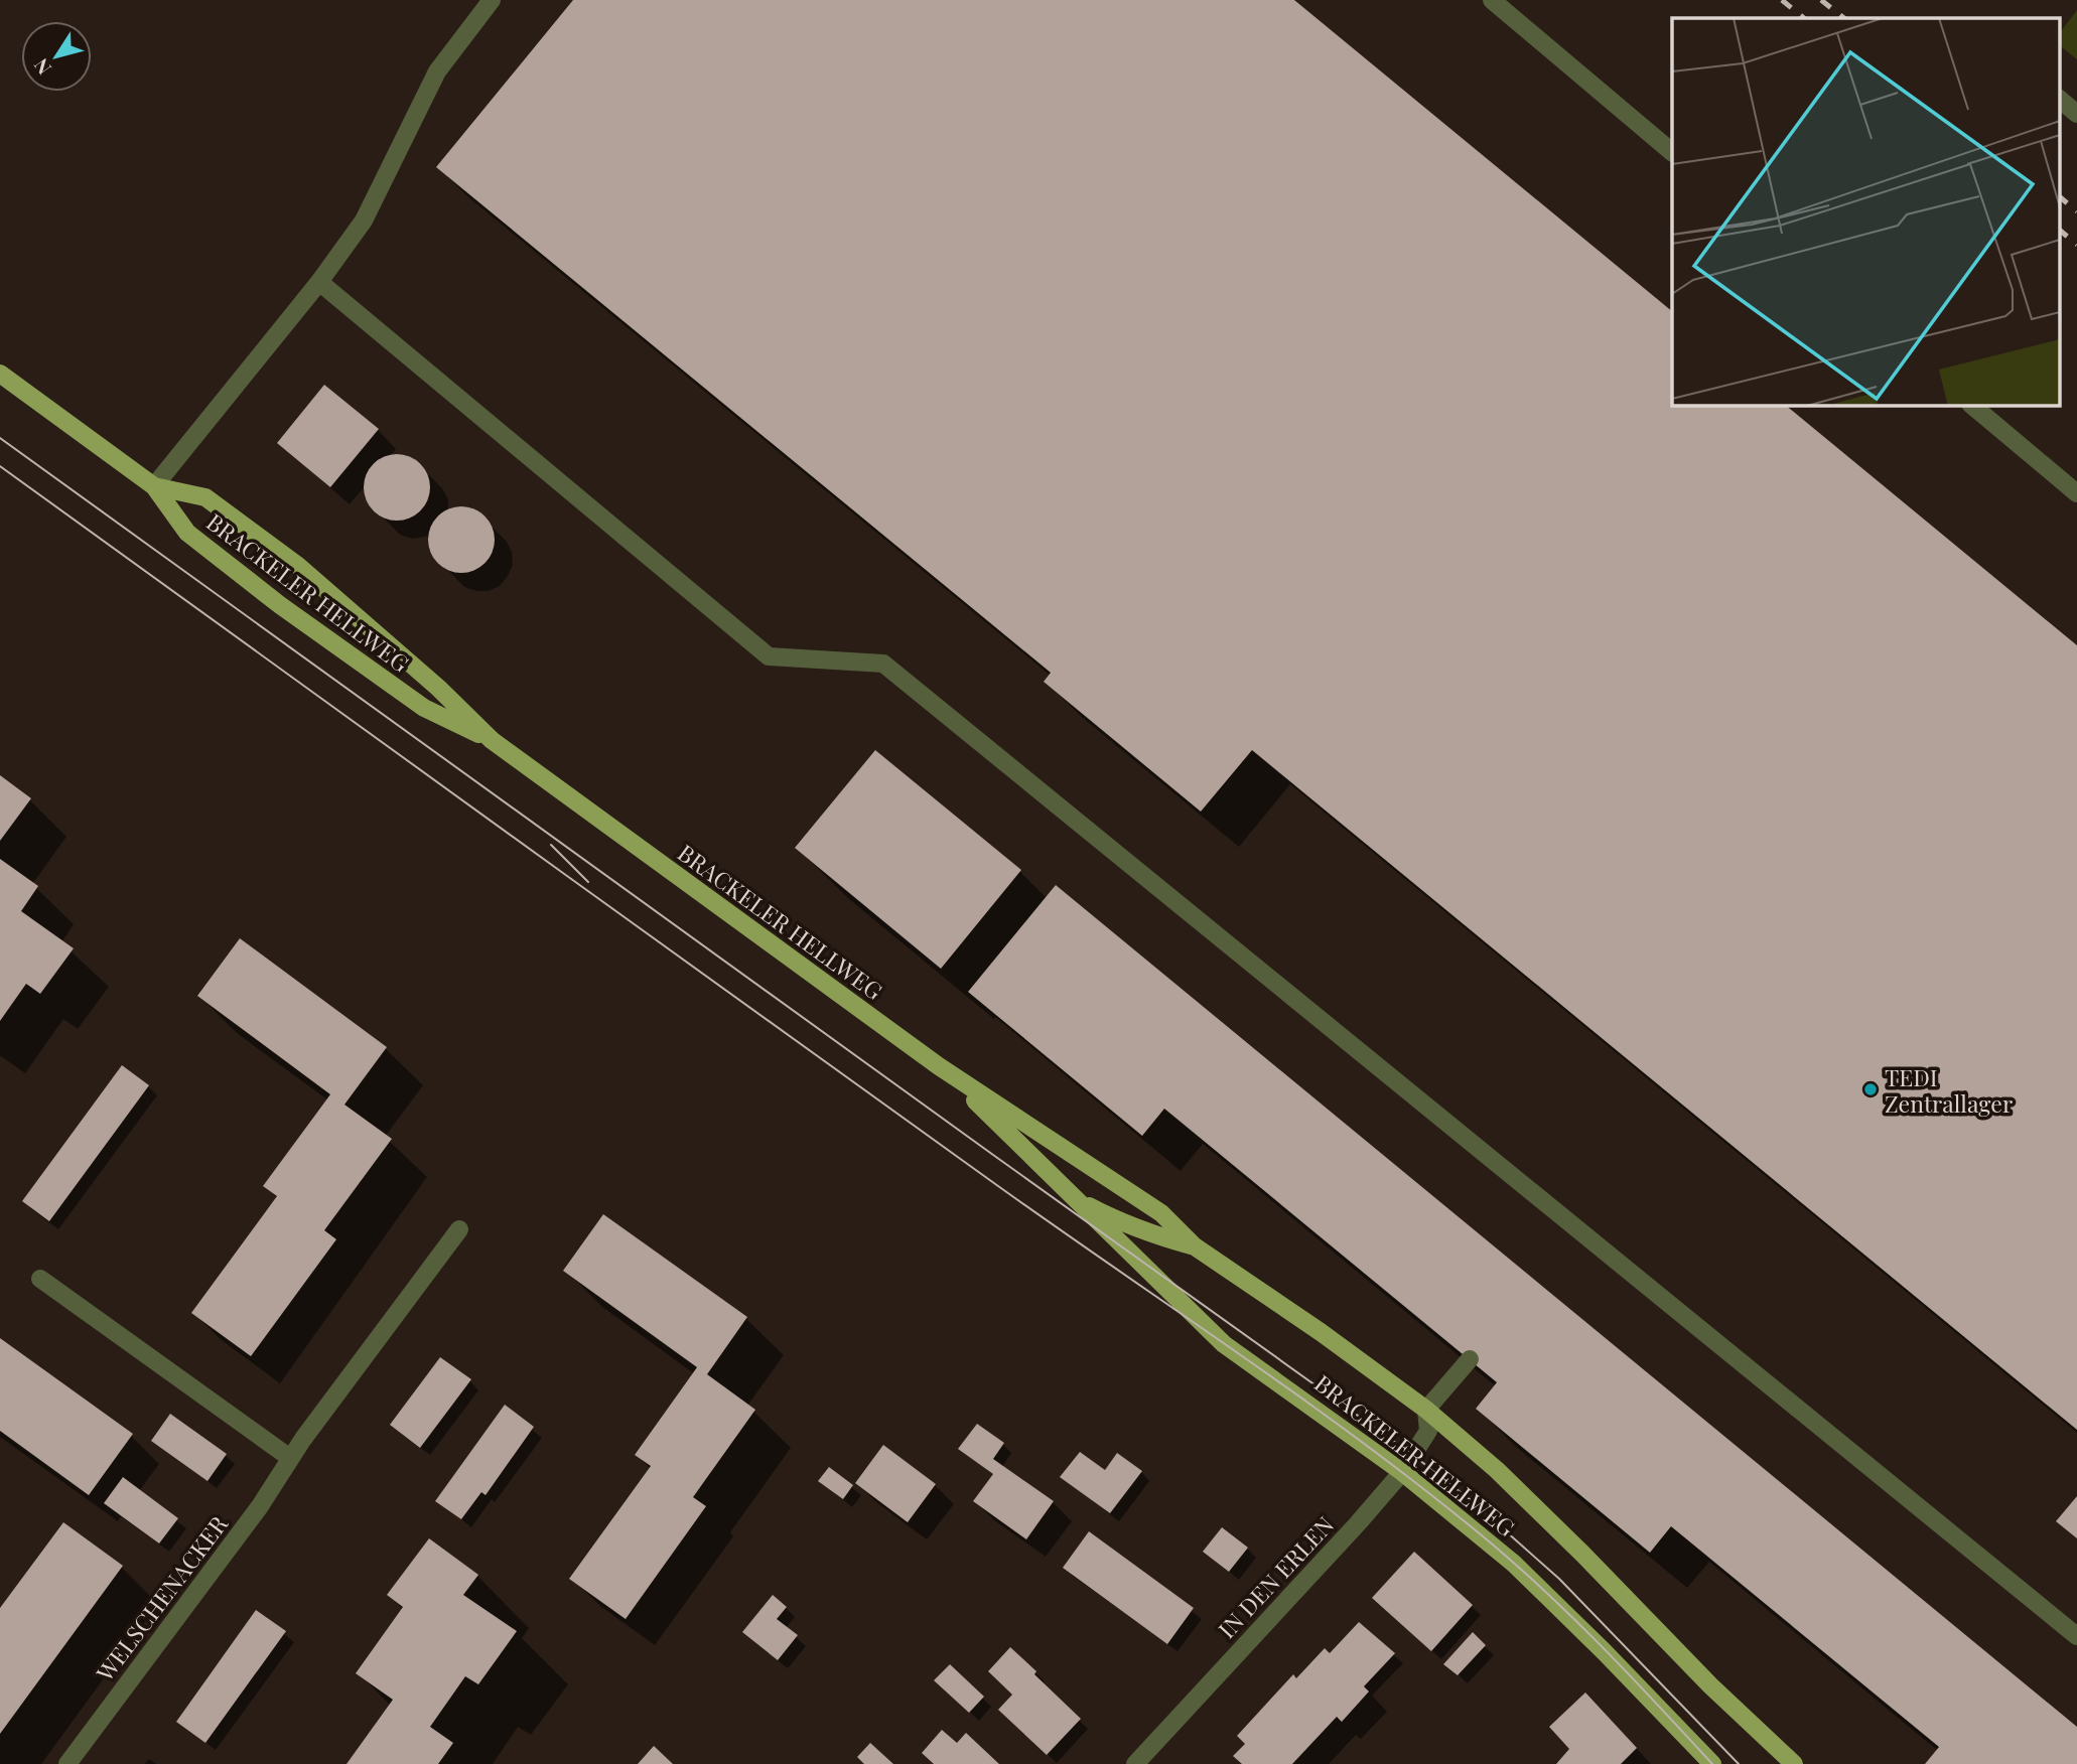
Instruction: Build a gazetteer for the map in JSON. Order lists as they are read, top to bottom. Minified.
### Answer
{"streets":{"main road":["BRACKELER HELLWEG"],"street":["IN DEN ERLEN","WELSCHENACKER"]},"crossings":[["BRACKELER HELLWEG","IN DEN ERLEN"]],"places":["TEDI Zentrallager"],"north":"bottom left"}
